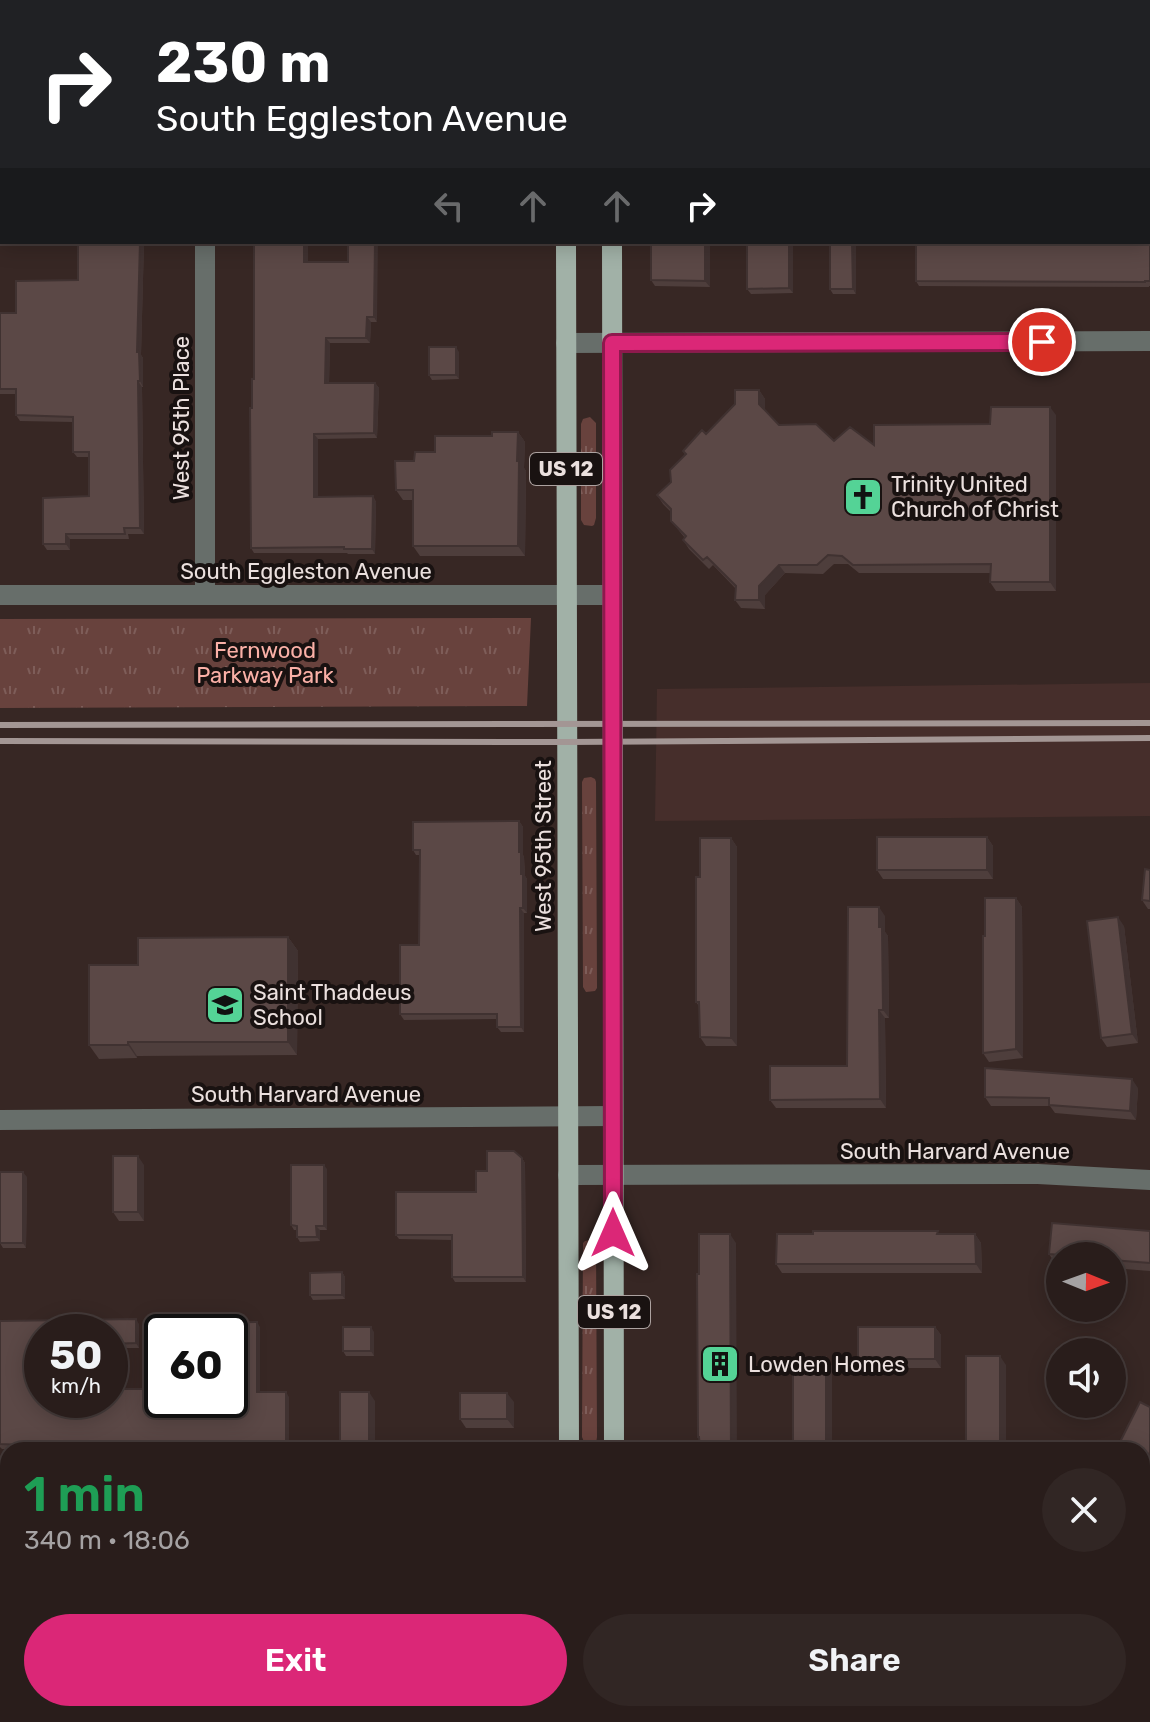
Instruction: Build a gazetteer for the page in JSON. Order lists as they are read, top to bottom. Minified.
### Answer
{"streets":{"main road":["US 12","West 95th Street"],"street":["West 95th Place","South Eggleston Avenue","South Harvard Avenue"]},"crossings":[["West 95th Place","South Eggleston Avenue"],["US 12","South Eggleston Avenue"],["US 12","South Harvard Avenue"],["South Eggleston Avenue","West 95th Street"],["West 95th Street","South Harvard Avenue"]],"parks":["Fernwood Parkway Park"],"places":{"church":["Trinity United Church of Christ"],"school or university":["Saint Thaddeus School"],"building":["Lowden Homes"]},"north":"right","page":{"turn":["230 m","South Eggleston Avenue"],"speed":"50 km/h","limit":"60","heading":["1 min","340 m · 18:06"],"buttons":["Exit","Share"]}}
